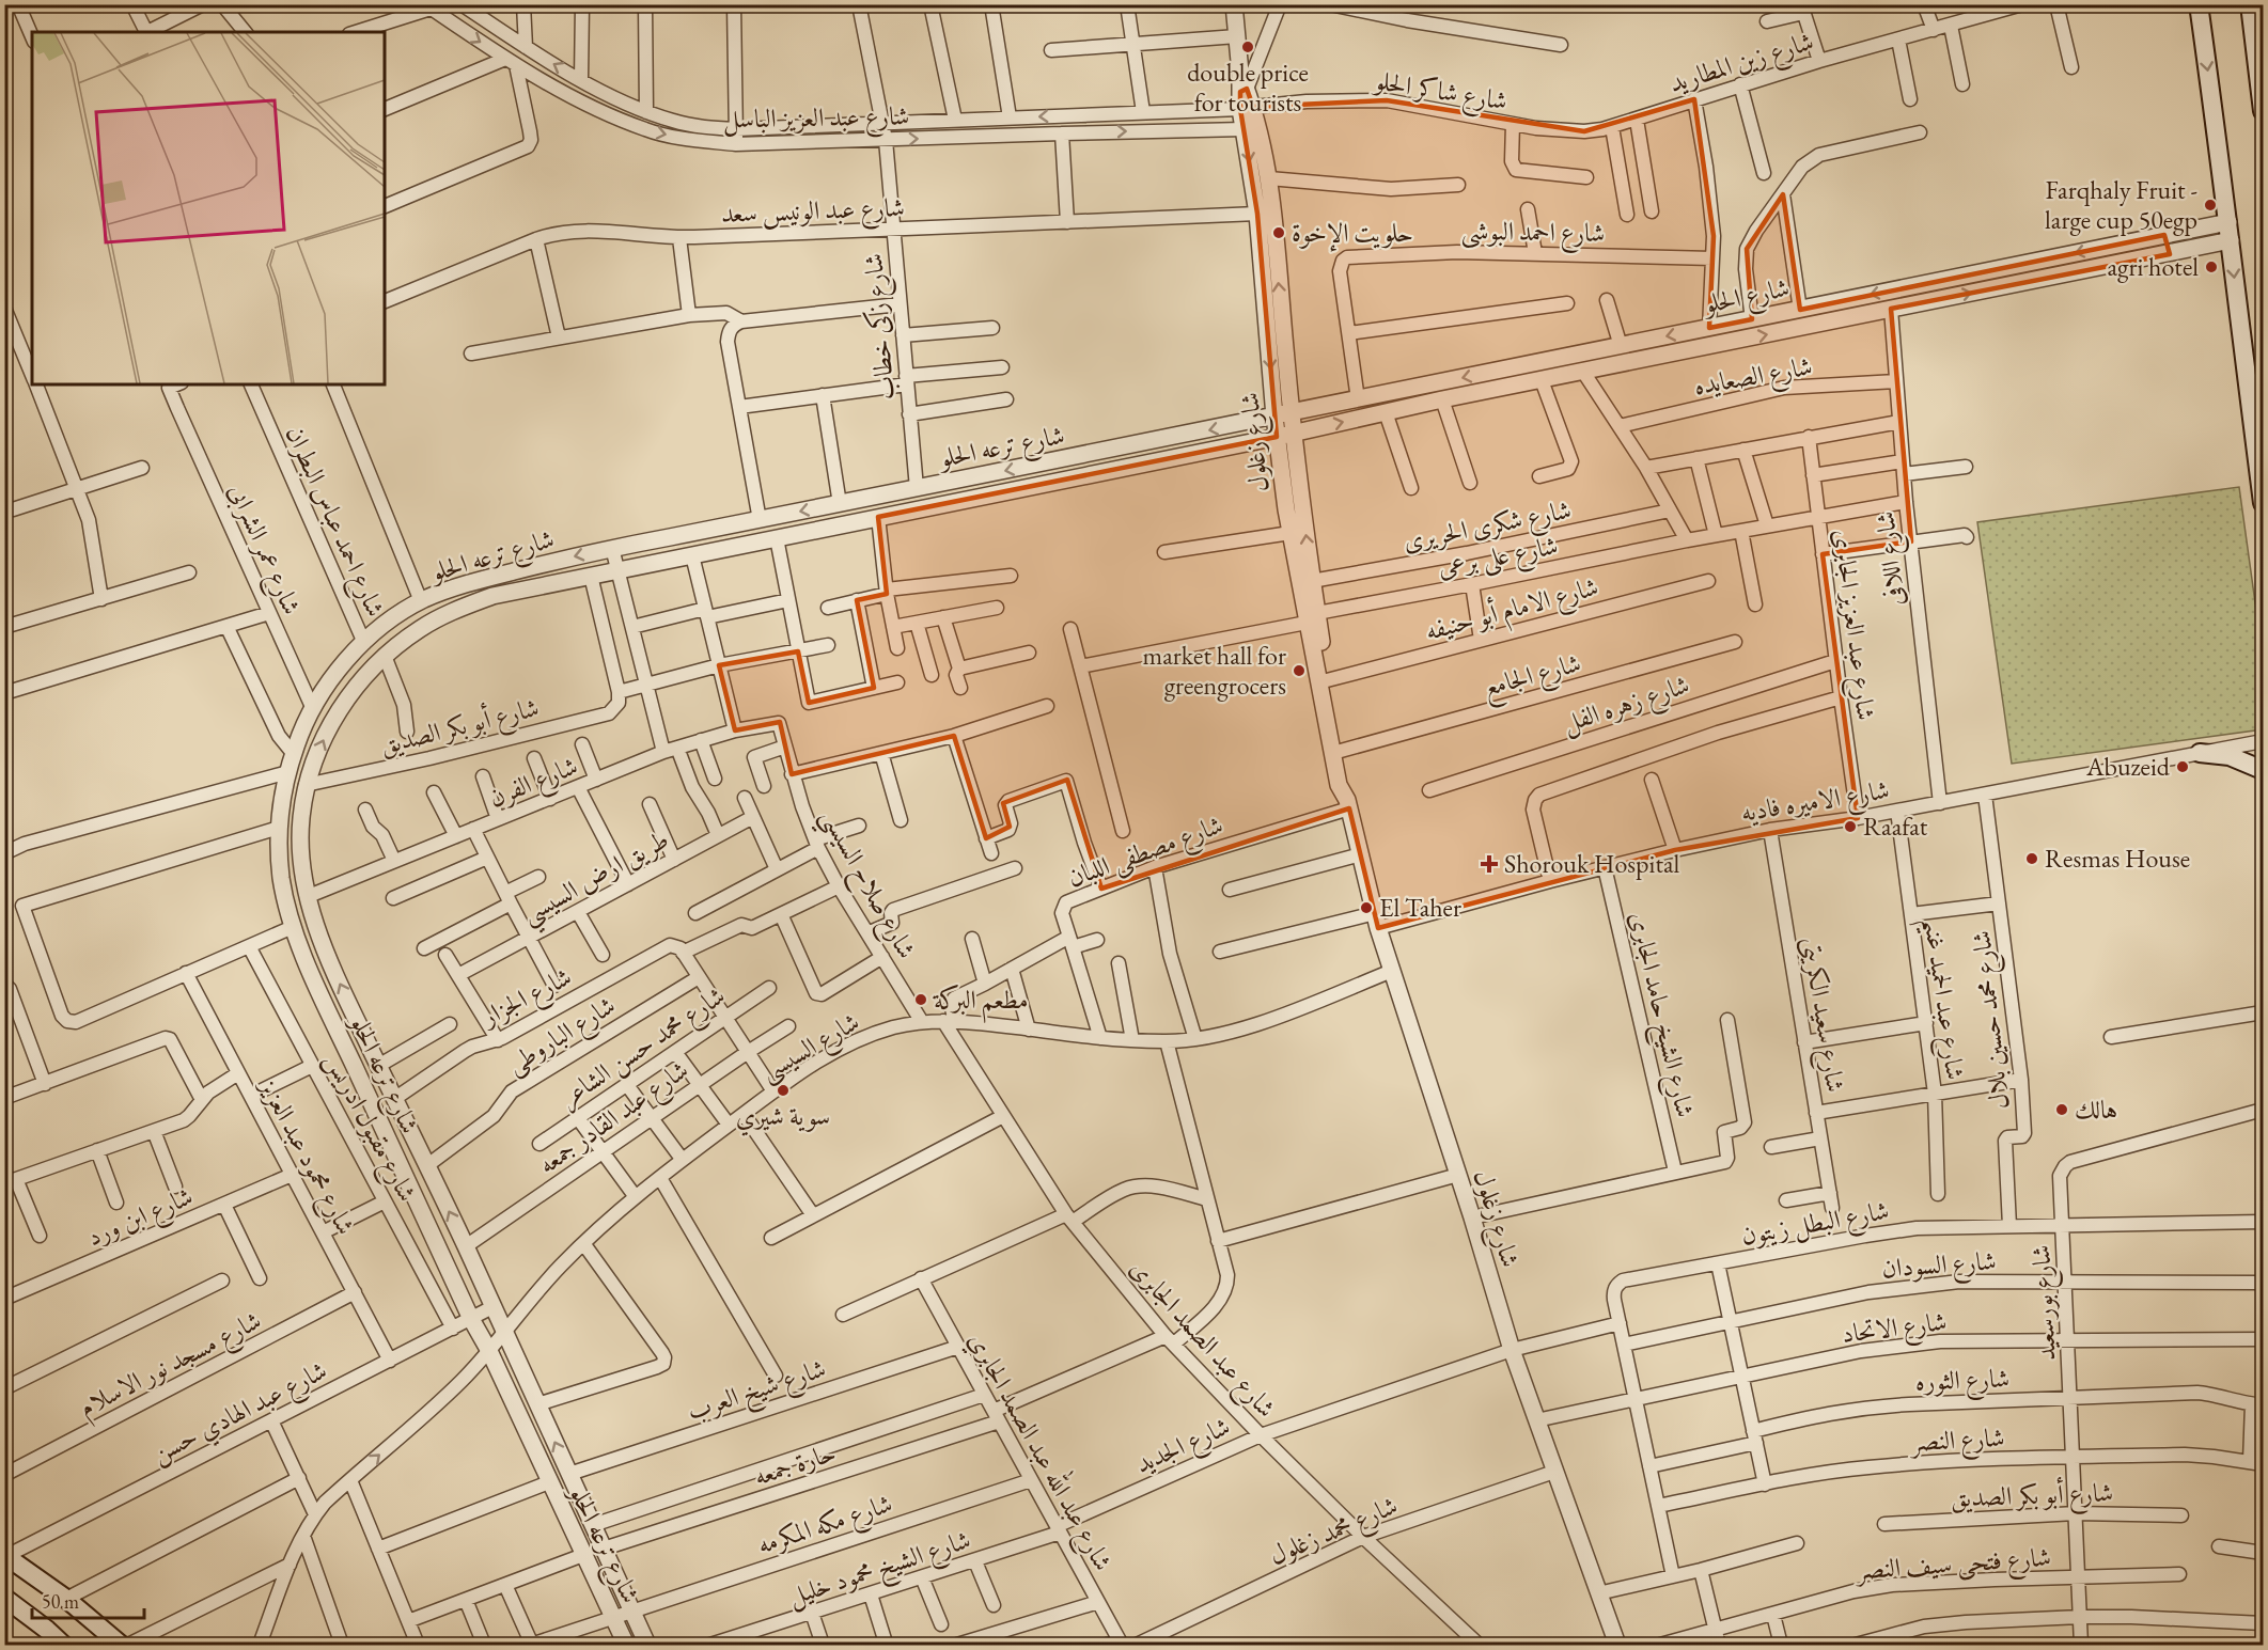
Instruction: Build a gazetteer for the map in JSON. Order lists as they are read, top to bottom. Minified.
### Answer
{"streets":{"street":["شارع زين المطاريد","شارع شاكر الحلو","شارع عبد العزيز الباسل","شارع عبد الونيس سعد","شارع احمد البوشى","شارع الحلو","شارع زكى خطاب","شارع الصعايده","شارع زغلول","شارع ترعه الحلو","شارع احمد عباس البطران","شارع شكرى الحريرى","شارع عمر الشرابى","شارع على برعى","شارع اللافى","شارع الامام أبو حنيفه","شارع عبد العزيز الجابرى","شارع الجامع","شارع زهره الفل","شارع أبو بكر الصديق","شارع الفرن","شارع الاميره فاديه","شارع مصطفى اللبان","طريق ارض السيسي","شارع صلاح السيسي","شارع الجزار","شارع عبد الحميد غنيم","شارع الشيخ حامد الجابرى","شارع سعيد الكريتى","شارع محمد حسين بلال","شارع الباروطى","شارع محمد حسن الشاعر","شارع السيسى","شارع عبد القادر جمعه","شارع مقبول ادريس","شارع محمود عبد العزيز","شارع ابن ورد","شارع البطل زيتون","شارع السودان","شارع بورسعيد","شارع الاتحاد","شارع عبد الصمد الجابرى","شارع مسجد نور الاسلام","شارع الثوره","شارع شيخ العرب","شارع عبد الهادي حسن","شارع النصر","شارع الجديد","شارع عبد الله عبد الصمد الجابري","حارة جمعه","شارع مكه المكرمه","شارع محمد زغلول","شارع فتحى سيف النصر","شارع الشيخ محمود خليل"]},"crossings":[["شارع زين المطاريد","شارع شاكر الحلو"],["شارع شاكر الحلو","شارع عبد العزيز الباسل"],["شارع شاكر الحلو","شارع زغلول"],["شارع عبد العزيز الباسل","شارع زكى خطاب"],["شارع عبد العزيز الباسل","شارع زغلول"],["شارع عبد الونيس سعد","شارع زكى خطاب"],["شارع عبد الونيس سعد","شارع زغلول"],["شارع الحلو","شارع زغلول"],["شارع الحلو","شارع ترعه الحلو"],["شارع الحلو","شارع اللافى"],["شارع زكى خطاب","شارع ترعه الحلو"],["شارع الصعايده","شارع اللافى"],["شارع زغلول","شارع ترعه الحلو"],["شارع زغلول","شارع شكرى الحريرى"],["شارع زغلول","شارع على برعى"],["شارع زغلول","شارع الامام أبو حنيفه"],["شارع زغلول","شارع الجامع"],["شارع زغلول","شارع الاميره فاديه"],["شارع زغلول","شارع مصطفى اللبان"],["شارع زغلول","شارع السيسى"],["شارع زغلول","شارع الاتحاد"],["شارع زغلول","شارع الجديد"],["شارع زغلول","شارع محمد زغلول"],["شارع ترعه الحلو","شارع احمد عباس البطران"],["شارع ترعه الحلو","شارع عمر الشرابى"],["شارع ترعه الحلو","شارع أبو بكر الصديق"],["شارع ترعه الحلو","شارع الفرن"],["شارع ترعه الحلو","شارع الجزار"],["شارع ترعه الحلو","شارع الباروطى"],["شارع ترعه الحلو","شارع السيسى"],["شارع ترعه الحلو","شارع عبد القادر جمعه"],["شارع ترعه الحلو","شارع شيخ العرب"],["شارع ترعه الحلو","شارع عبد الهادي حسن"],["شارع ترعه الحلو","حارة جمعه"],["شارع ترعه الحلو","شارع مكه المكرمه"],["شارع على برعى","شارع اللافى"],["شارع على برعى","شارع عبد العزيز الجابرى"],["شارع اللافى","شارع الاميره فاديه"],["شارع عبد العزيز الجابرى","شارع زهره الفل"],["شارع عبد العزيز الجابرى","شارع الاميره فاديه"],["شارع أبو بكر الصديق","شارع بورسعيد"],["شارع الفرن","شارع صلاح السيسي"],["شارع الاميره فاديه","شارع عبد الحميد غنيم"],["شارع الاميره فاديه","شارع الشيخ حامد الجابرى"],["شارع الاميره فاديه","شارع سعيد الكريتى"],["شارع الاميره فاديه","شارع محمد حسين بلال"],["شارع صلاح السيسي","شارع السيسى"],["شارع محمد حسين بلال","شارع البطل زيتون"],["شارع السيسى","شارع عبد الصمد الجابرى"],["شارع السيسى","حارة جمعه"],["شارع مقبول ادريس","شارع عبد الهادي حسن"],["شارع محمود عبد العزيز","شارع ابن ورد"],["شارع محمود عبد العزيز","شارع مسجد نور الاسلام"],["شارع محمود عبد العزيز","شارع عبد الهادي حسن"],["شارع البطل زيتون","شارع بورسعيد"],["شارع البطل زيتون","شارع الجديد"],["شارع السودان","شارع بورسعيد"],["شارع بورسعيد","شارع الاتحاد"],["شارع بورسعيد","شارع الثوره"],["شارع بورسعيد","شارع النصر"],["شارع بورسعيد","شارع فتحى سيف النصر"],["شارع عبد الصمد الجابرى","شارع الجديد"],["شارع عبد الصمد الجابرى","حارة جمعه"],["شارع عبد الصمد الجابرى","شارع محمد زغلول"],["شارع شيخ العرب","شارع عبد الله عبد الصمد الجابري"],["شارع الجديد","شارع عبد الله عبد الصمد الجابري"],["شارع الجديد","شارع الشيخ محمود خليل"],["شارع عبد الله عبد الصمد الجابري","حارة جمعه"],["شارع عبد الله عبد الصمد الجابري","شارع مكه المكرمه"],["شارع عبد الله عبد الصمد الجابري","شارع الشيخ محمود خليل"]],"places":{"other":["double price for tourists","Farqhaly Fruit - large cup 50egp","حلويت الإخوة","agri hotel","market hall for greengrocers","Abuzeid","Raafat","Resmas House","El Taher","مطعم البركة","سوية شيري","هالك"],"health":["Shorouk Hospital"]},"scale_bar":"50 m"}
